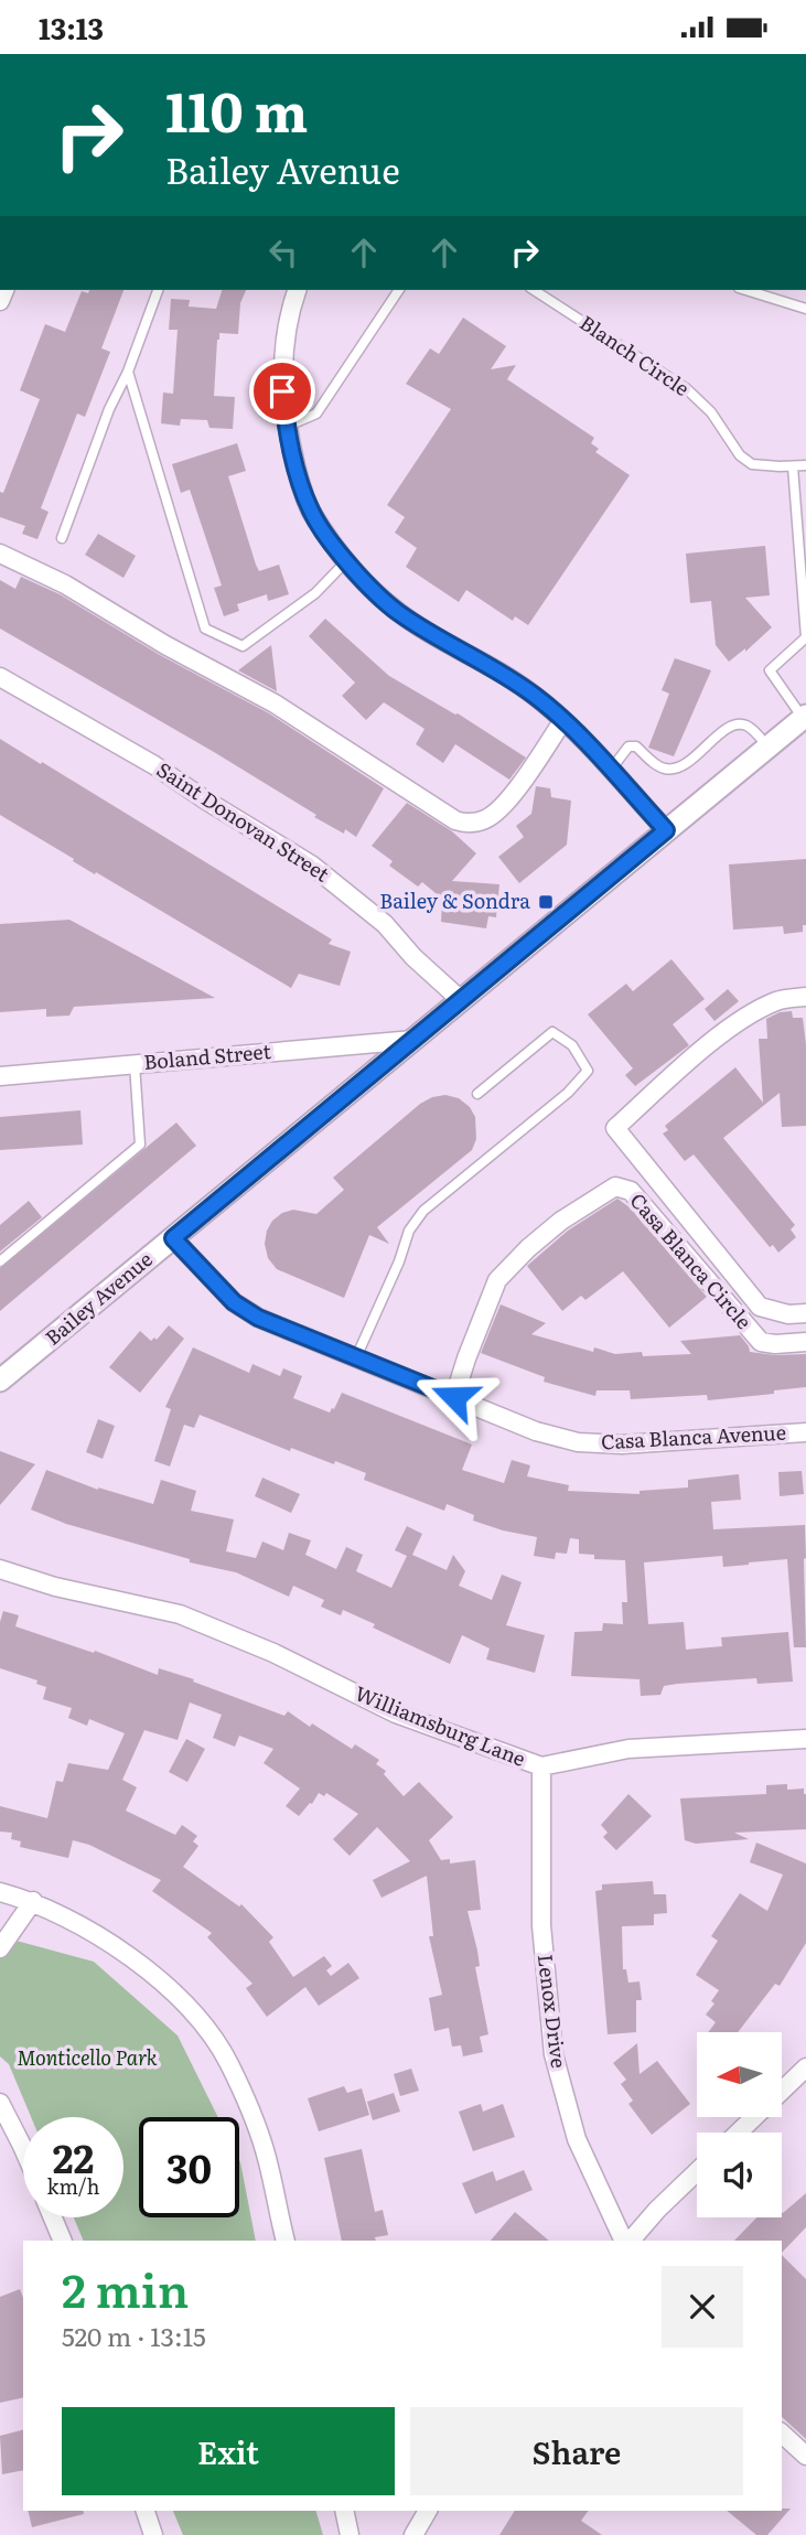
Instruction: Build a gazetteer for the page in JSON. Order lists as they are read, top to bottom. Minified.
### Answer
{"streets":{"street":["Saint Donovan Street","Boland Street","Casa Blanca Circle","Bailey Avenue","Casa Blanca Avenue","Williamsburg Lane","Lenox Drive"],"lane":["Blanch Circle"]},"crossings":[["Saint Donovan Street","Bailey Avenue"],["Boland Street","Bailey Avenue"],["Casa Blanca Circle","Casa Blanca Avenue"],["Bailey Avenue","Casa Blanca Avenue"],["Williamsburg Lane","Lenox Drive"]],"parks":["Monticello Park"],"places":{"transit":["Bailey & Sondra"]},"north":"left","page":{"status":"13:13","turn":["110 m","Bailey Avenue"],"speed":"22 km/h","limit":"30","heading":["2 min","520 m · 13:15"],"buttons":["Exit","Share"]}}
